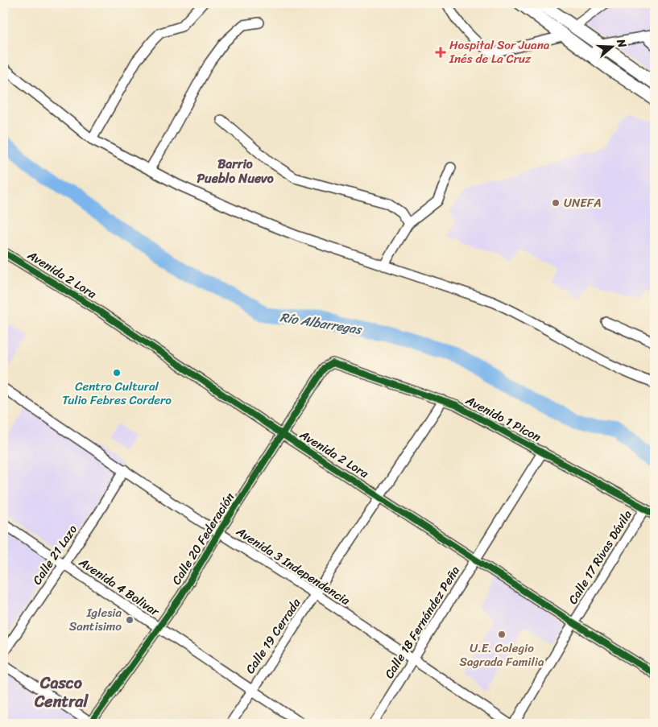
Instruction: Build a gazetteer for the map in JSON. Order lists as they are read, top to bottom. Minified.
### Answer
{"streets":{"street":["Avenida 2 Lora","Avenido 1 Picon","Calle 20 Federación","Calle 21 Lazo","Calle 17 Rivas Dávila","Avenida 3 Independencia","Avenida 4 Bolivar","Calle 18 Fernández Peña","Calle 19 Cerrada"]},"crossings":[["Avenida 2 Lora","Calle 20 Federación"],["Avenida 2 Lora","Calle 17 Rivas Dávila"],["Avenida 2 Lora","Calle 18 Fernández Peña"],["Avenida 2 Lora","Calle 19 Cerrada"],["Avenido 1 Picon","Calle 20 Federación"],["Avenido 1 Picon","Calle 17 Rivas Dávila"],["Avenido 1 Picon","Calle 18 Fernández Peña"],["Avenido 1 Picon","Calle 19 Cerrada"],["Calle 20 Federación","Avenida 3 Independencia"],["Calle 20 Federación","Avenida 4 Bolivar"],["Calle 21 Lazo","Avenida 3 Independencia"],["Calle 21 Lazo","Avenida 4 Bolivar"],["Avenida 3 Independencia","Calle 18 Fernández Peña"],["Avenida 3 Independencia","Calle 19 Cerrada"],["Avenida 4 Bolivar","Calle 19 Cerrada"]],"districts":["Barrio Pueblo Nuevo","Casco Central"],"water":["Río Albarregas"],"places":{"health":["Hospital Sor Juana Inés de La Cruz"],"other":["UNEFA","Centro Cultural Tulio Febres Cordero","Iglesia Santisimo","U.E. Colegio Sagrada Familia"]},"north":"right"}
